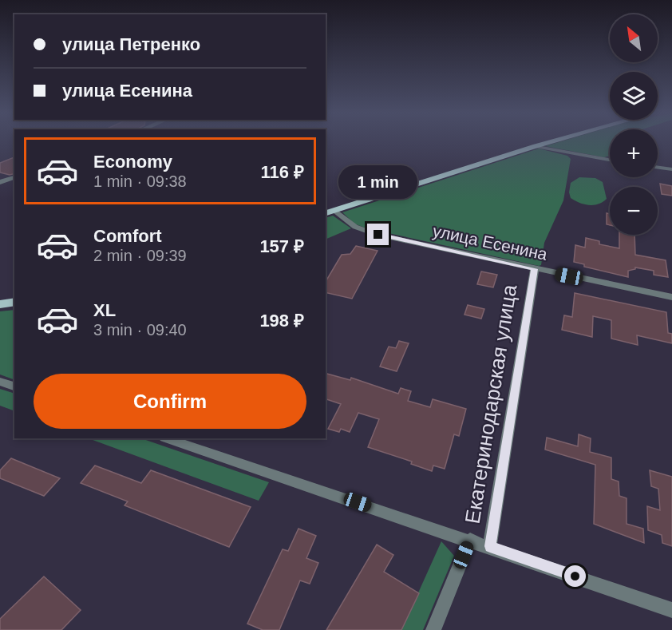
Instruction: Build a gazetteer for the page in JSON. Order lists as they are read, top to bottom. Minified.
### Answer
{"streets":{"street":["улица Есенина","Екатеринодарская улица"]},"crossings":[["улица Есенина","Екатеринодарская улица"]],"north":"top left","page":{"map_buttons":["+","−"],"banner":["улица Петренко","улица Есенина"],"list":[{"name":"Economy","note":"1 min · 09:38","value":"116 ₽"},{"name":"Comfort","note":"2 min · 09:39","value":"157 ₽"},{"name":"XL","note":"3 min · 09:40","value":"198 ₽"}],"bubble":"1 min","buttons":"Confirm"}}
